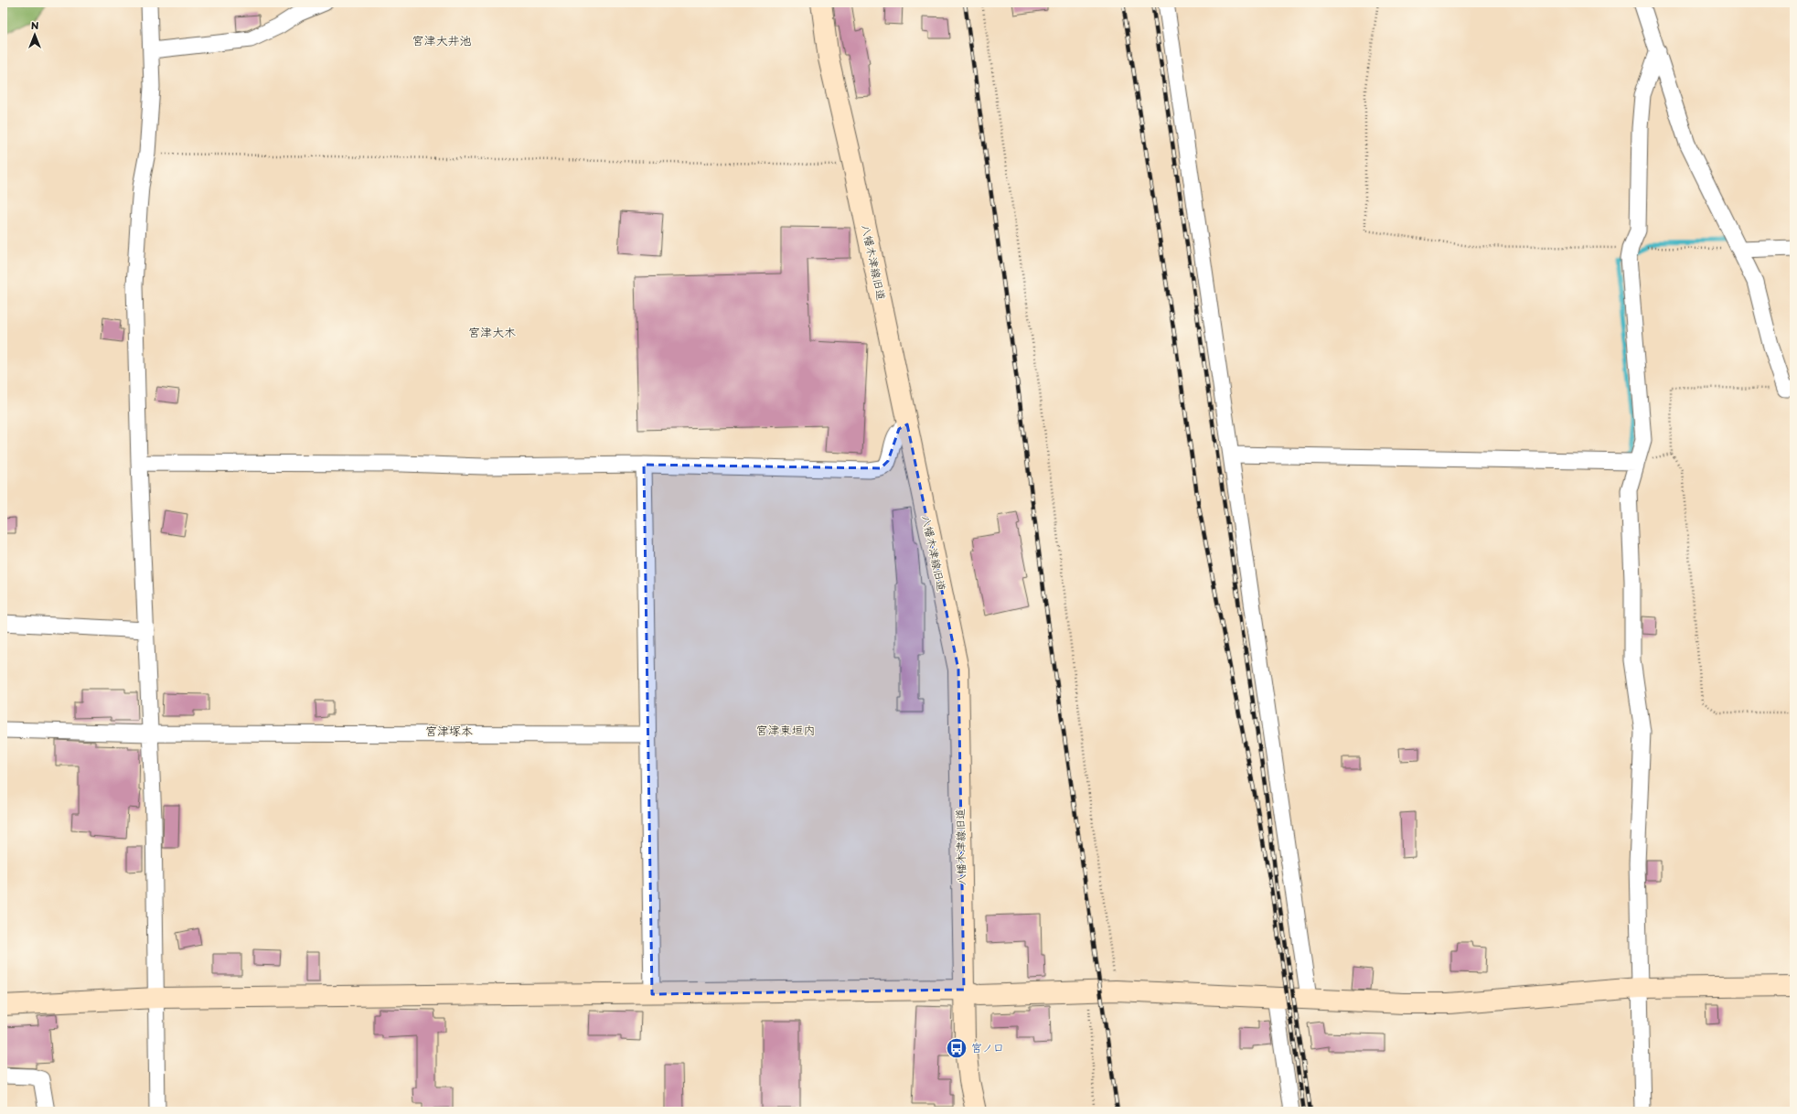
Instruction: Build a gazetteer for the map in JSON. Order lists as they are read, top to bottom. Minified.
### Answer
{"streets":{"street":["八幡木津線旧道"]},"districts":["宮津大井池","宮津大木","宮津東垣内","宮津塚本"],"places":{"bus stop":["宮ノ口"]},"north":"top"}
